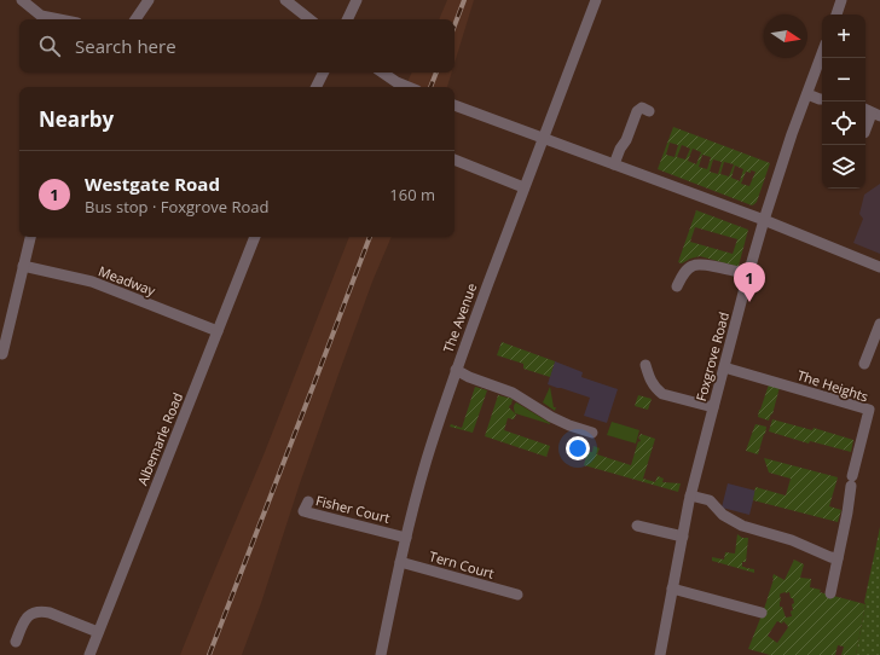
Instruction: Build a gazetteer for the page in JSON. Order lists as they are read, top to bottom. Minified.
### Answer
{"streets":{"street":["Meadway","The Avenue","Foxgrove Road","The Heights","Albemarle Road","Fisher Court","Tern Court"]},"crossings":[["Meadway","Albemarle Road"],["The Avenue","Fisher Court"],["The Avenue","Tern Court"],["Foxgrove Road","The Heights"]],"north":"right","page":{"map_buttons":["+","−"],"search":"Search here","heading":"Nearby","list":[{"mark":"1","name":"Westgate Road","note":"Bus stop · Foxgrove Road","value":"160 m"}],"pins":"1"}}
